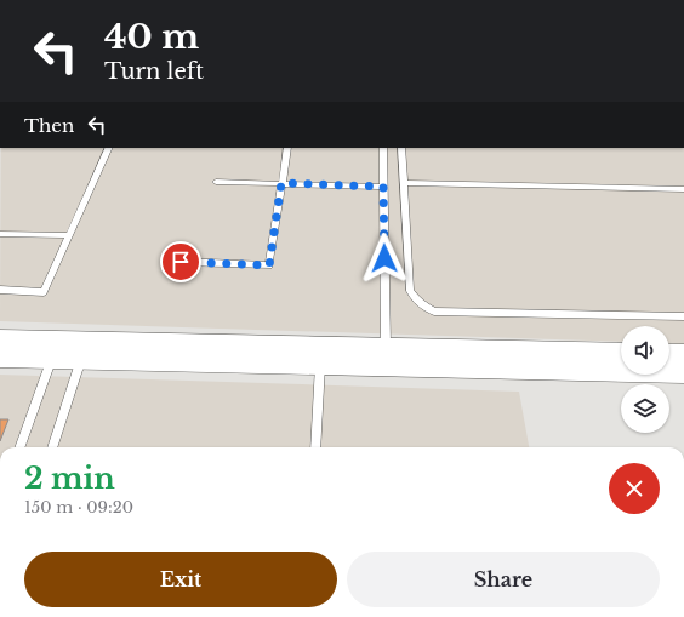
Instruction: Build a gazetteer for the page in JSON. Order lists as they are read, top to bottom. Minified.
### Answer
{"page":{"turn":["40 m","Turn left"],"then":"Then","heading":["2 min","150 m · 09:20"],"buttons":["Exit","Share"]}}
